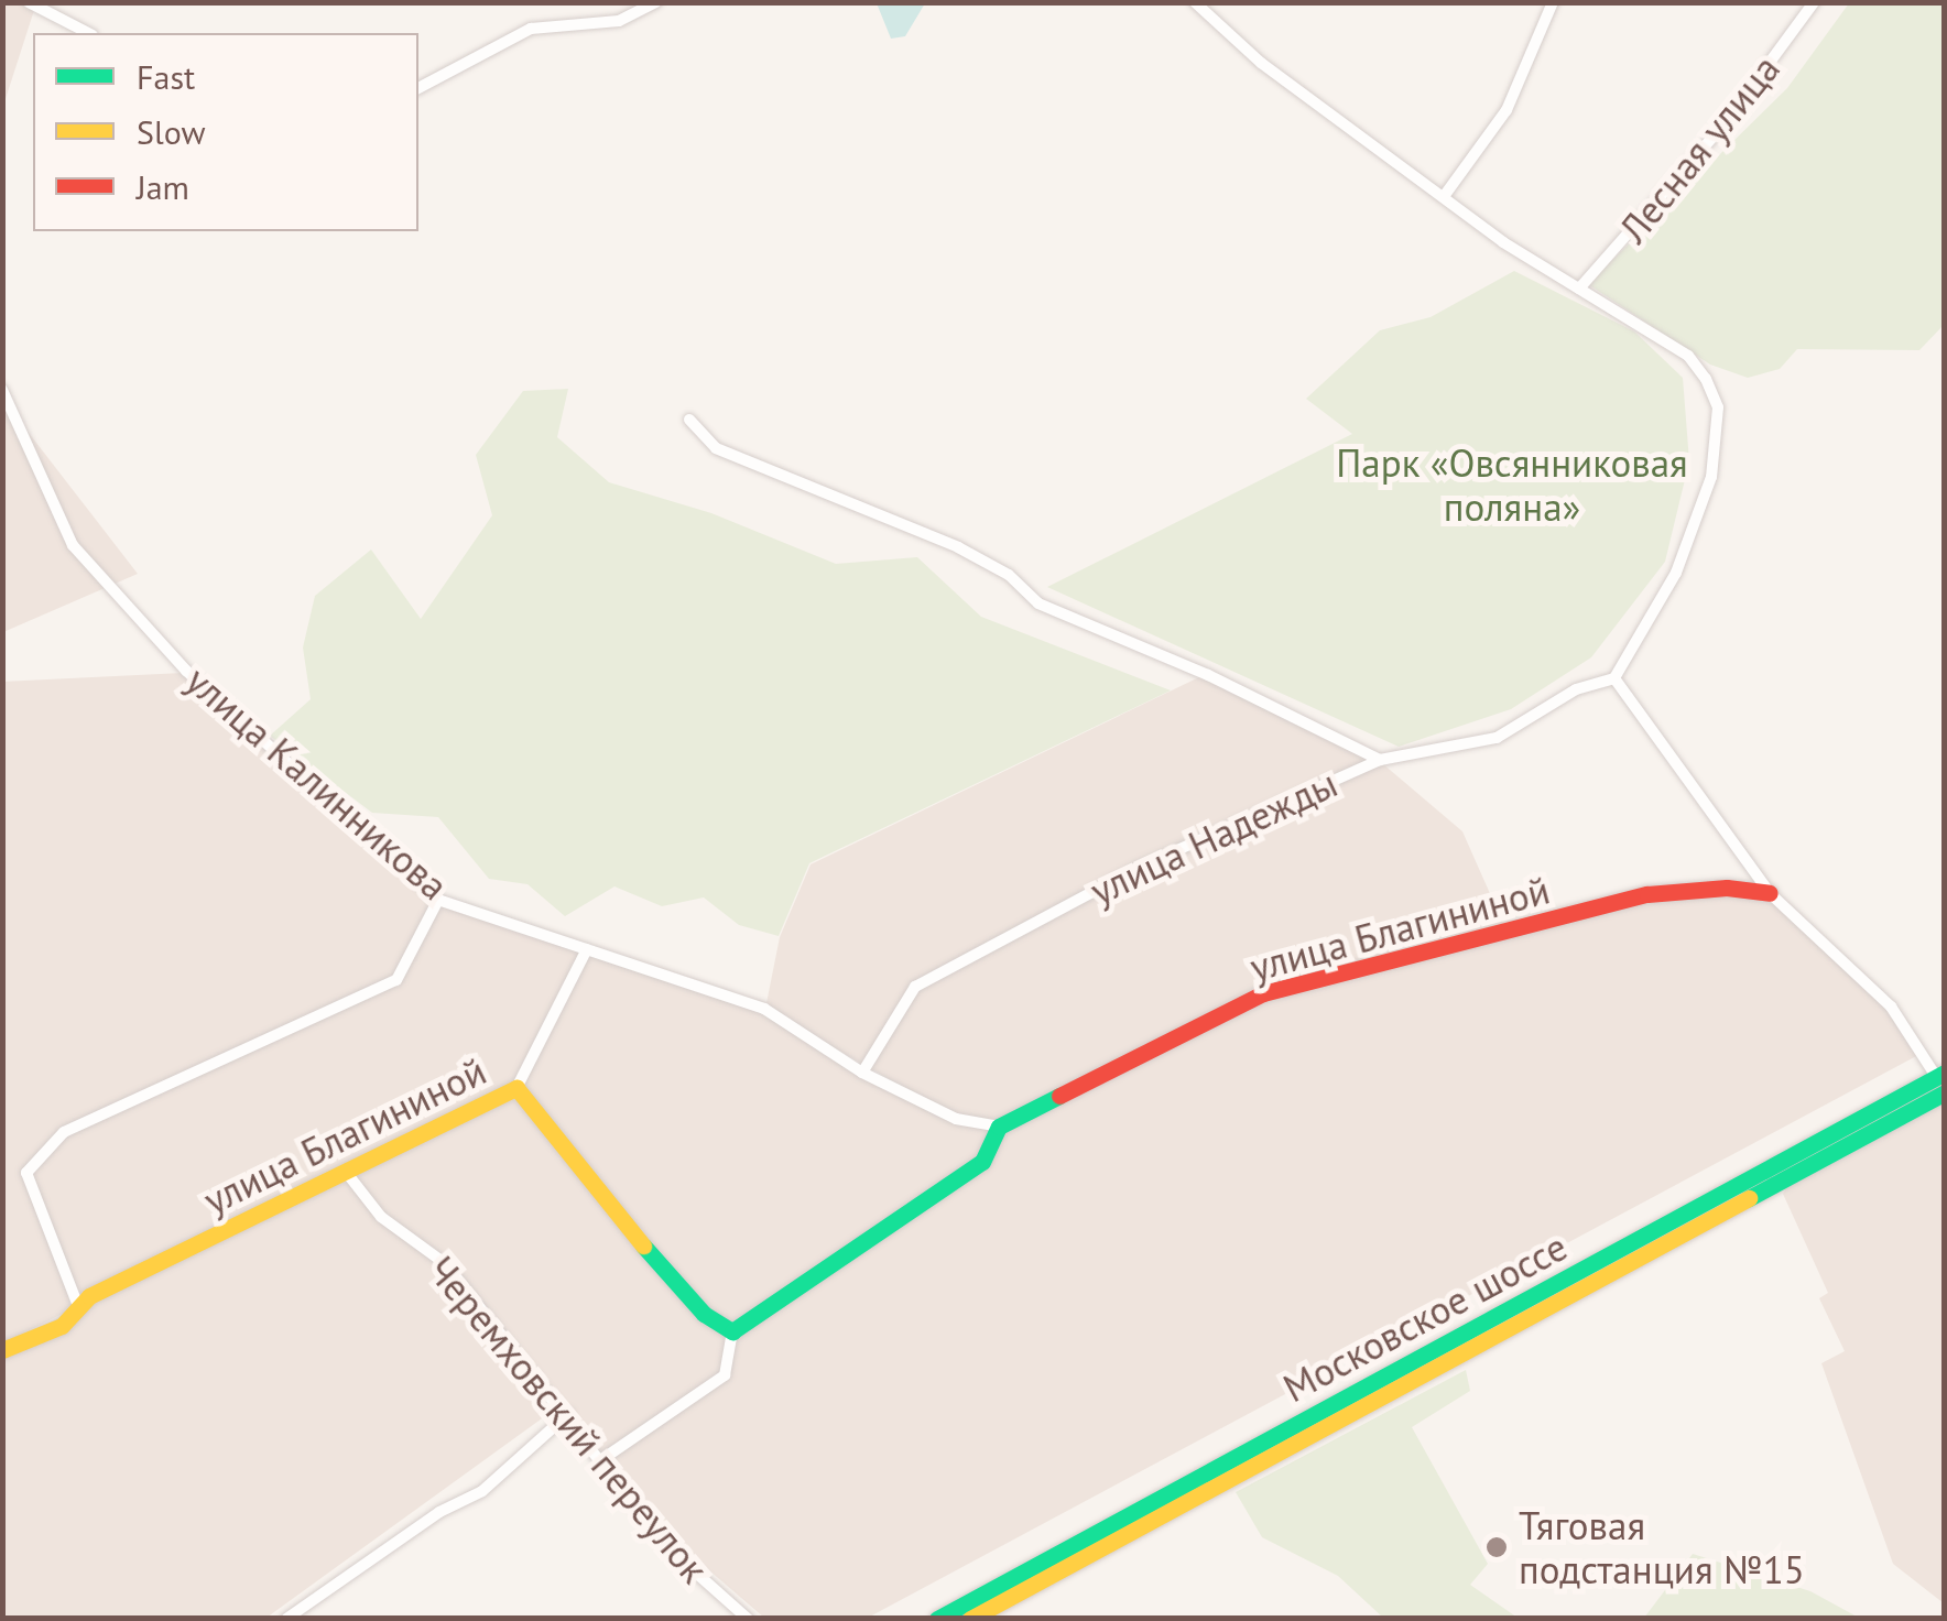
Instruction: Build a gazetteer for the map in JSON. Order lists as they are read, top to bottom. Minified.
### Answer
{"streets":{"main road":["улица Благининой","Московское шоссе"],"street":["Лесная улица","улица Калинникова","улица Надежды","Черемховский переулок"]},"crossings":[["улица Калинникова","улица Надежды"],["улица Калинникова","улица Благининой"],["улица Благининой","Черемховский переулок"]],"parks":["Парк «Овсянниковая поляна»"],"places":["Тяговая подстанция №15"],"legend":["Fast","Slow","Jam"]}
